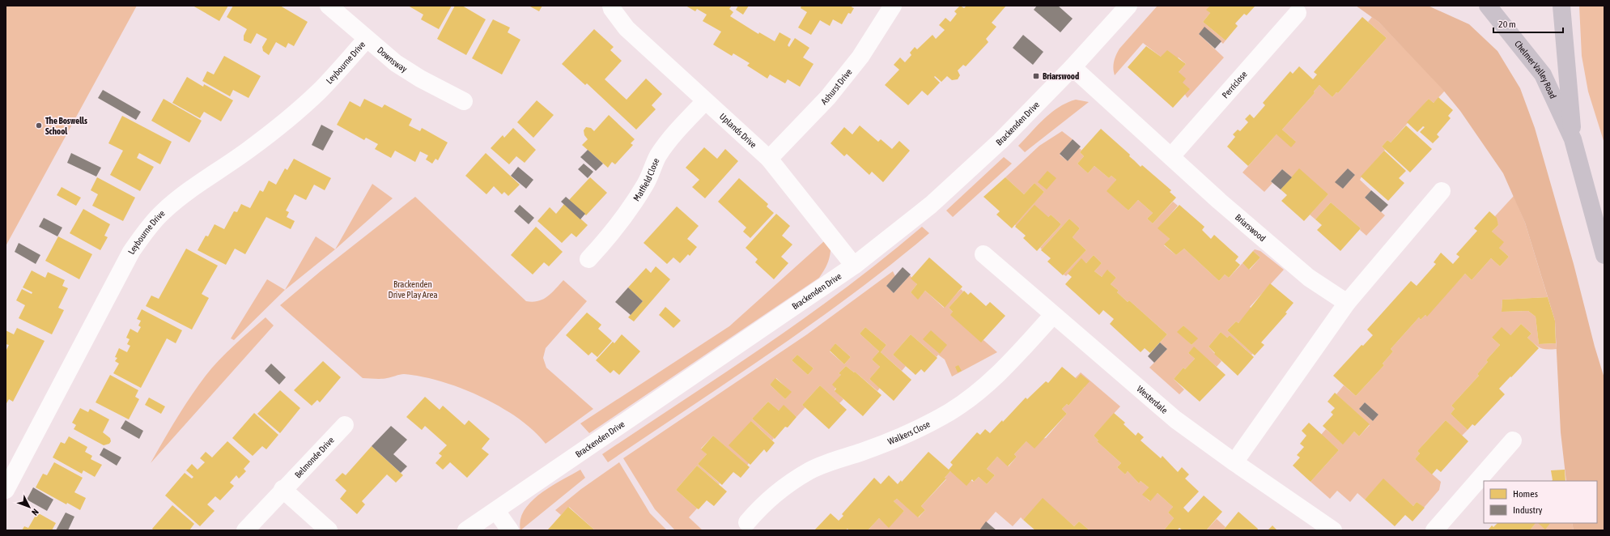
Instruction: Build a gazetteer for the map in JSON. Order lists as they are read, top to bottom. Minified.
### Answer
{"streets":{"main road":["Chelmer Valley Road"],"street":["Downsway","Leybourne Drive","Perriclose","Ashurst Drive","Brackenden Drive","Uplands Drive","Matfield Close","Briarswood","Westerdale","Walkers Close","Belmonde Drive"]},"crossings":[["Downsway","Leybourne Drive"],["Perriclose","Briarswood"],["Ashurst Drive","Uplands Drive"],["Brackenden Drive","Uplands Drive"],["Brackenden Drive","Briarswood"],["Uplands Drive","Matfield Close"],["Westerdale","Walkers Close"]],"parks":["Brackenden Drive Play Area"],"places":{"transit":["Briarswood"],"other":["The Boswells School"]},"legend":["Homes","Industry"],"scale_bar":"20 m","north":"bottom right"}
